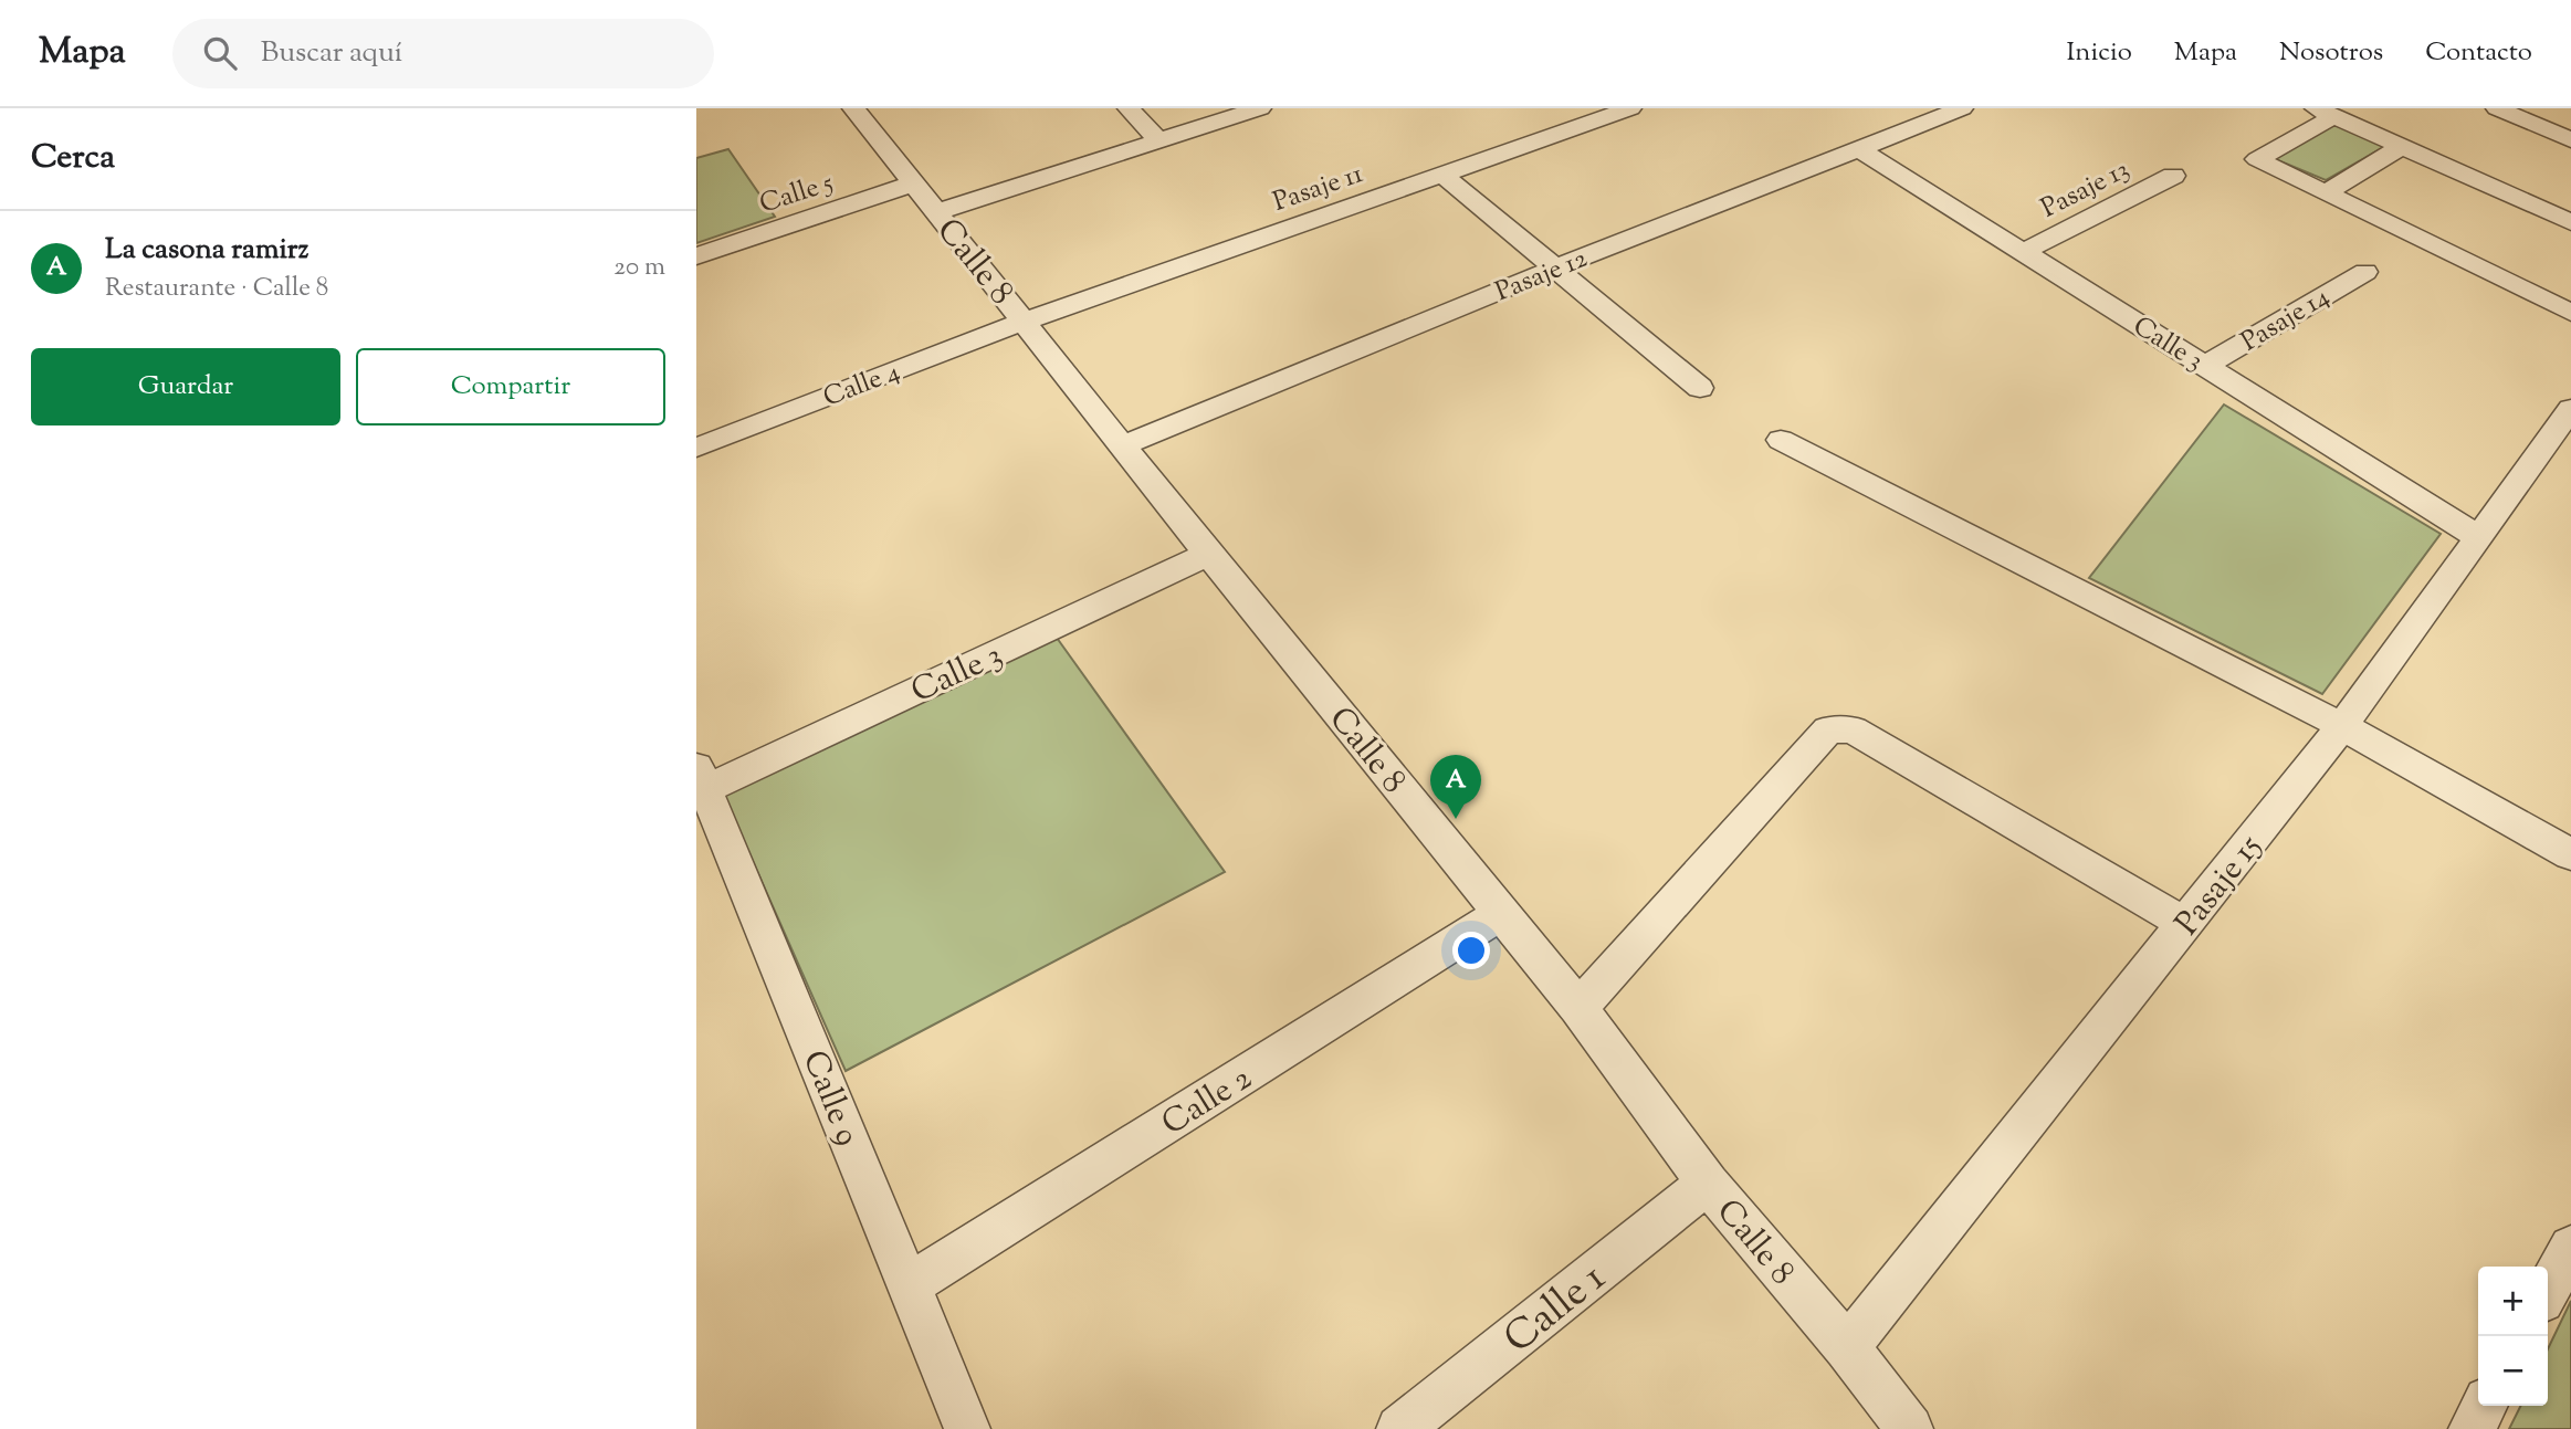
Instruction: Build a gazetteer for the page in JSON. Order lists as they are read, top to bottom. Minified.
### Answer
{"streets":{"street":["Pasaje 11","Pasaje 13","Calle 5","Calle 8","Pasaje 12","Pasaje 14","Calle 3","Calle 4","Pasaje 15","Calle 9","Calle 2","Calle 1"]},"crossings":[["Pasaje 11","Calle 8"],["Pasaje 11","Calle 4"],["Pasaje 13","Calle 3"],["Calle 5","Calle 8"],["Calle 8","Pasaje 12"],["Calle 8","Calle 3"],["Calle 8","Calle 4"],["Calle 8","Pasaje 15"],["Calle 8","Calle 2"],["Calle 8","Calle 1"],["Pasaje 12","Calle 3"],["Pasaje 14","Calle 3"],["Calle 3","Pasaje 15"],["Calle 3","Calle 9"],["Calle 9","Calle 2"]],"page":{"header":"Mapa","search":"Buscar aquí","nav":["Inicio","Mapa","Nosotros","Contacto"],"heading":"Cerca","list":[{"mark":"A","name":"La casona ramirz","note":"Restaurante · Calle 8","value":"20 m"}],"buttons":["Guardar","Compartir"],"pins":"A","map_buttons":["+","−"]}}
